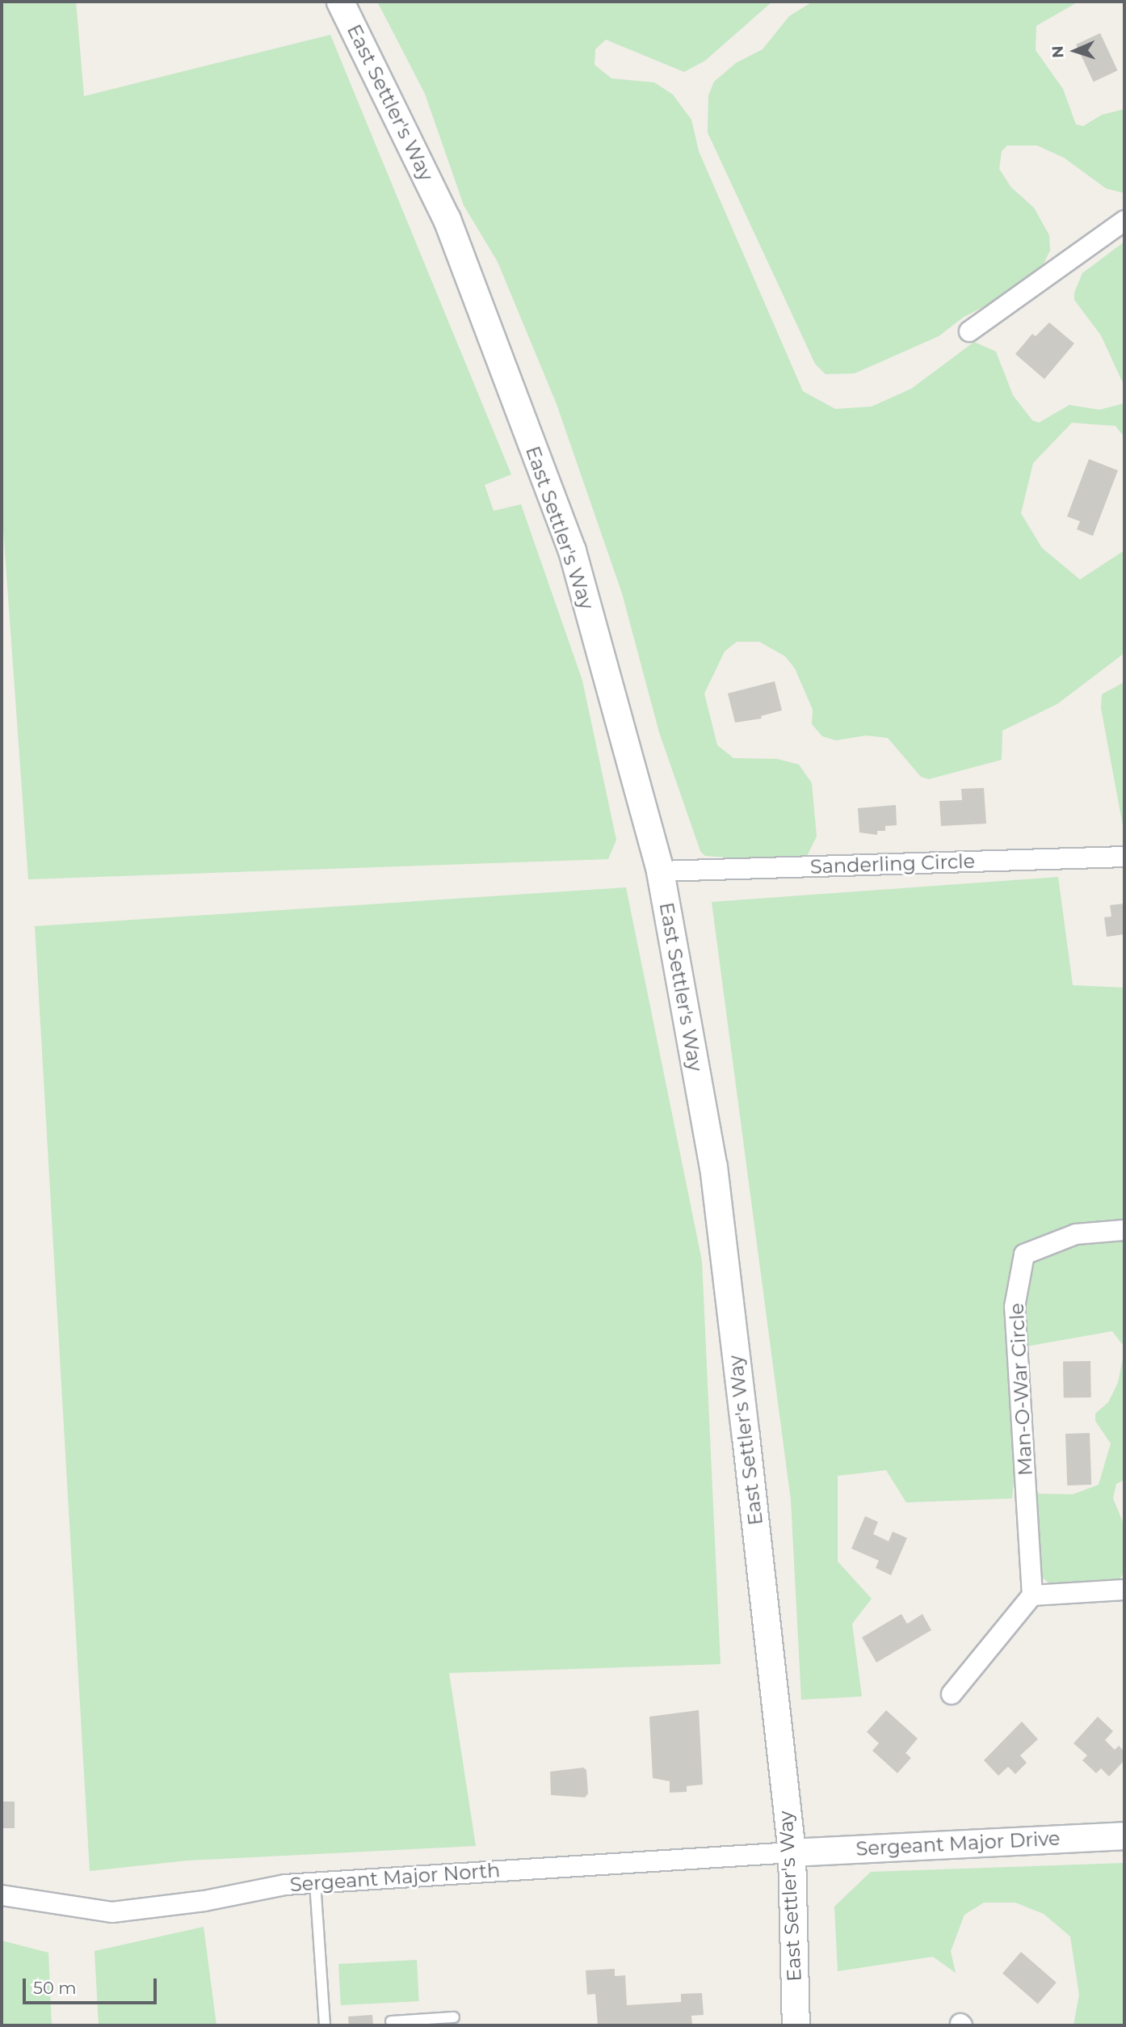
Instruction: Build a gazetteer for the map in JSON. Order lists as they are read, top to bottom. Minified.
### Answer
{"streets":{"main road":["East Settler's Way","Sergeant Major Drive"],"street":["Sanderling Circle","Man-O-War Circle","Sergeant Major North"]},"crossings":[["East Settler's Way","Sanderling Circle"],["East Settler's Way","Sergeant Major Drive"],["East Settler's Way","Sergeant Major North"],["Sergeant Major Drive","Sergeant Major North"]],"scale_bar":"50 m","north":"left"}
